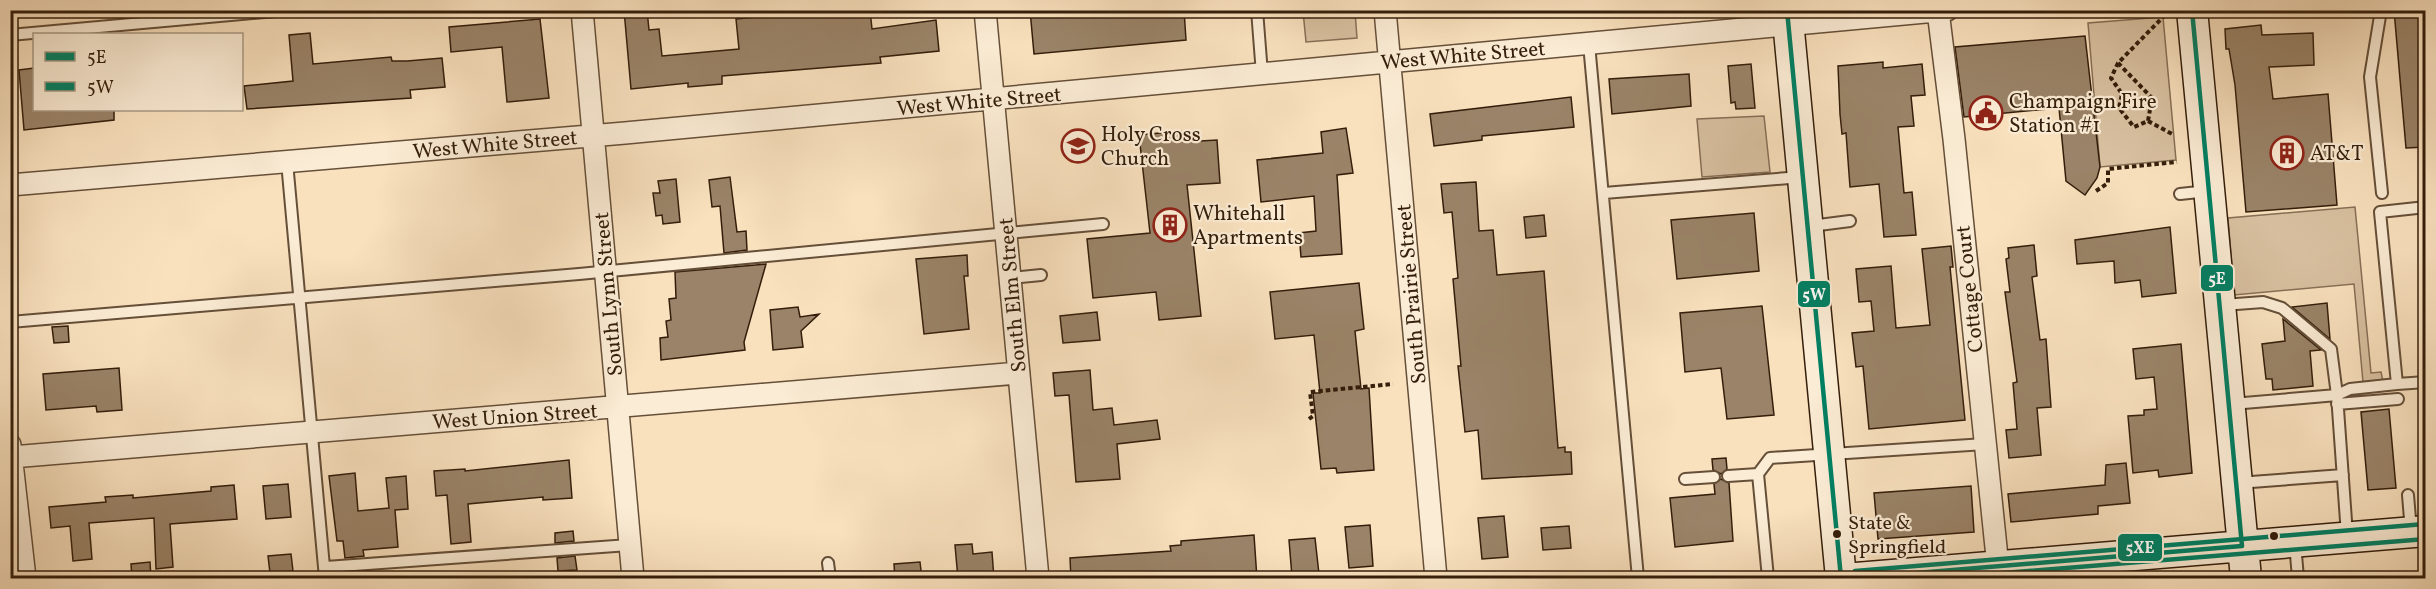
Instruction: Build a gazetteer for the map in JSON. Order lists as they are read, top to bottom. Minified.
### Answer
{"streets":{"street":["West White Street","Cottage Court","South Lynn Street","South Prairie Street","South Elm Street","West Union Street"]},"crossings":[["West White Street","Cottage Court"],["West White Street","South Lynn Street"],["West White Street","South Prairie Street"],["West White Street","South Elm Street"],["South Lynn Street","West Union Street"],["South Elm Street","West Union Street"]],"places":{"public building":["Champaign Fire Station #1"],"school or university":["Holy Cross Church"],"building":["AT&T","Whitehall Apartments"],"other":["State & Springfield"]},"lines":["transit line 5E","transit line 5W","transit line 5XE"],"legend":["5E","5W"]}
